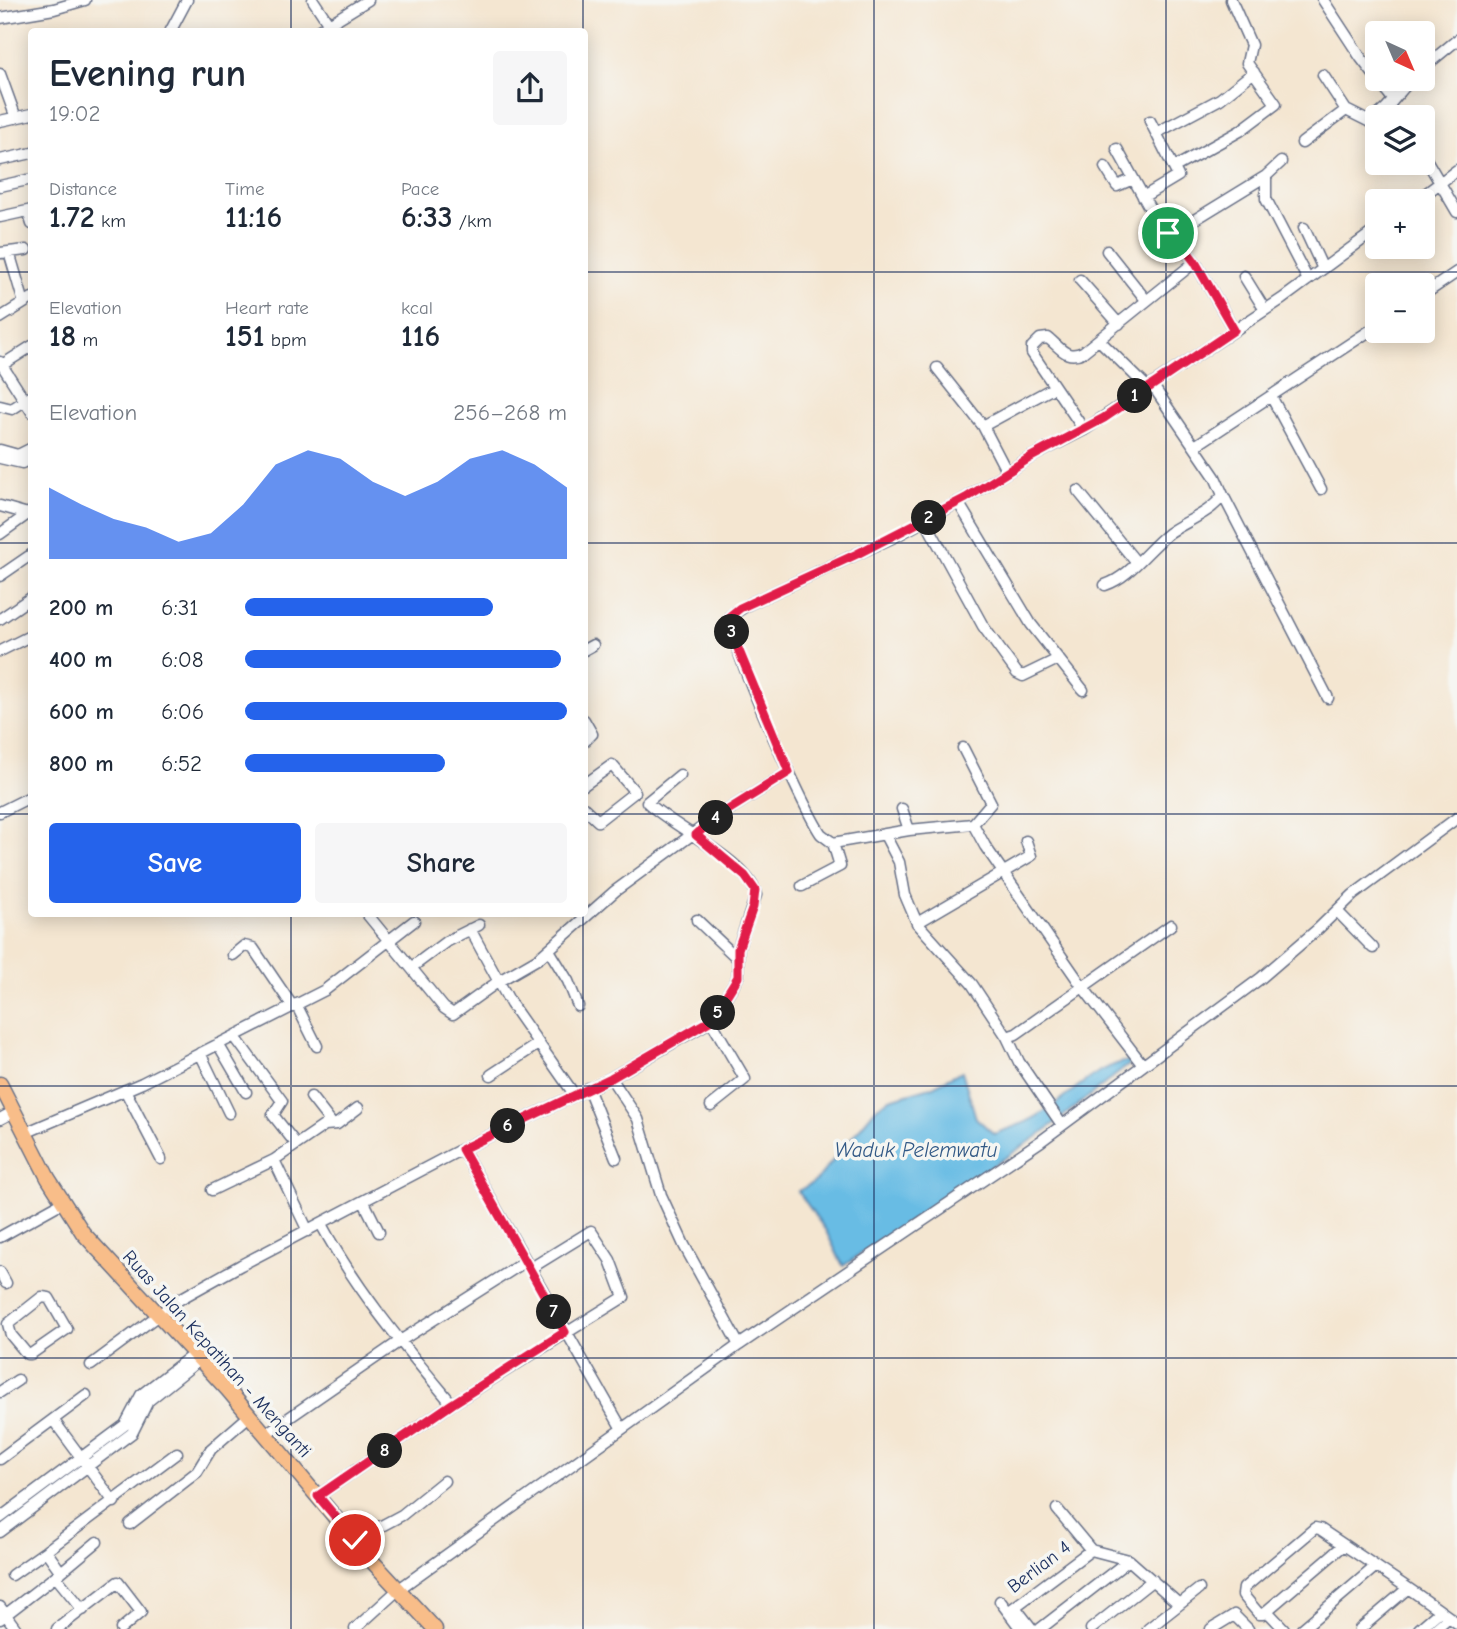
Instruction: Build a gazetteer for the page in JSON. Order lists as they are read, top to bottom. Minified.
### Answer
{"streets":{"main road":["Ruas Jalan Kepatihan - Menganti"],"street":["Berlian 4"]},"water":["Waduk Pelemwatu"],"north":"bottom right","page":{"map_buttons":["+","−"],"heading":["Evening run","19:02"],"stats":[["Distance","1.72 km"],["Time","11:16"],["Pace","6:33 /km"],["Elevation","18 m"],["Heart rate","151 bpm"],["kcal","116"]],"pins":["1","2","3","4","5","6","7","8"],"chart":["Elevation","256–268 m"],"list":[{"name":"200 m","note":"6:31"},{"name":"400 m","note":"6:08"},{"name":"600 m","note":"6:06"},{"name":"800 m","note":"6:52"}],"buttons":["Save","Share"]}}
